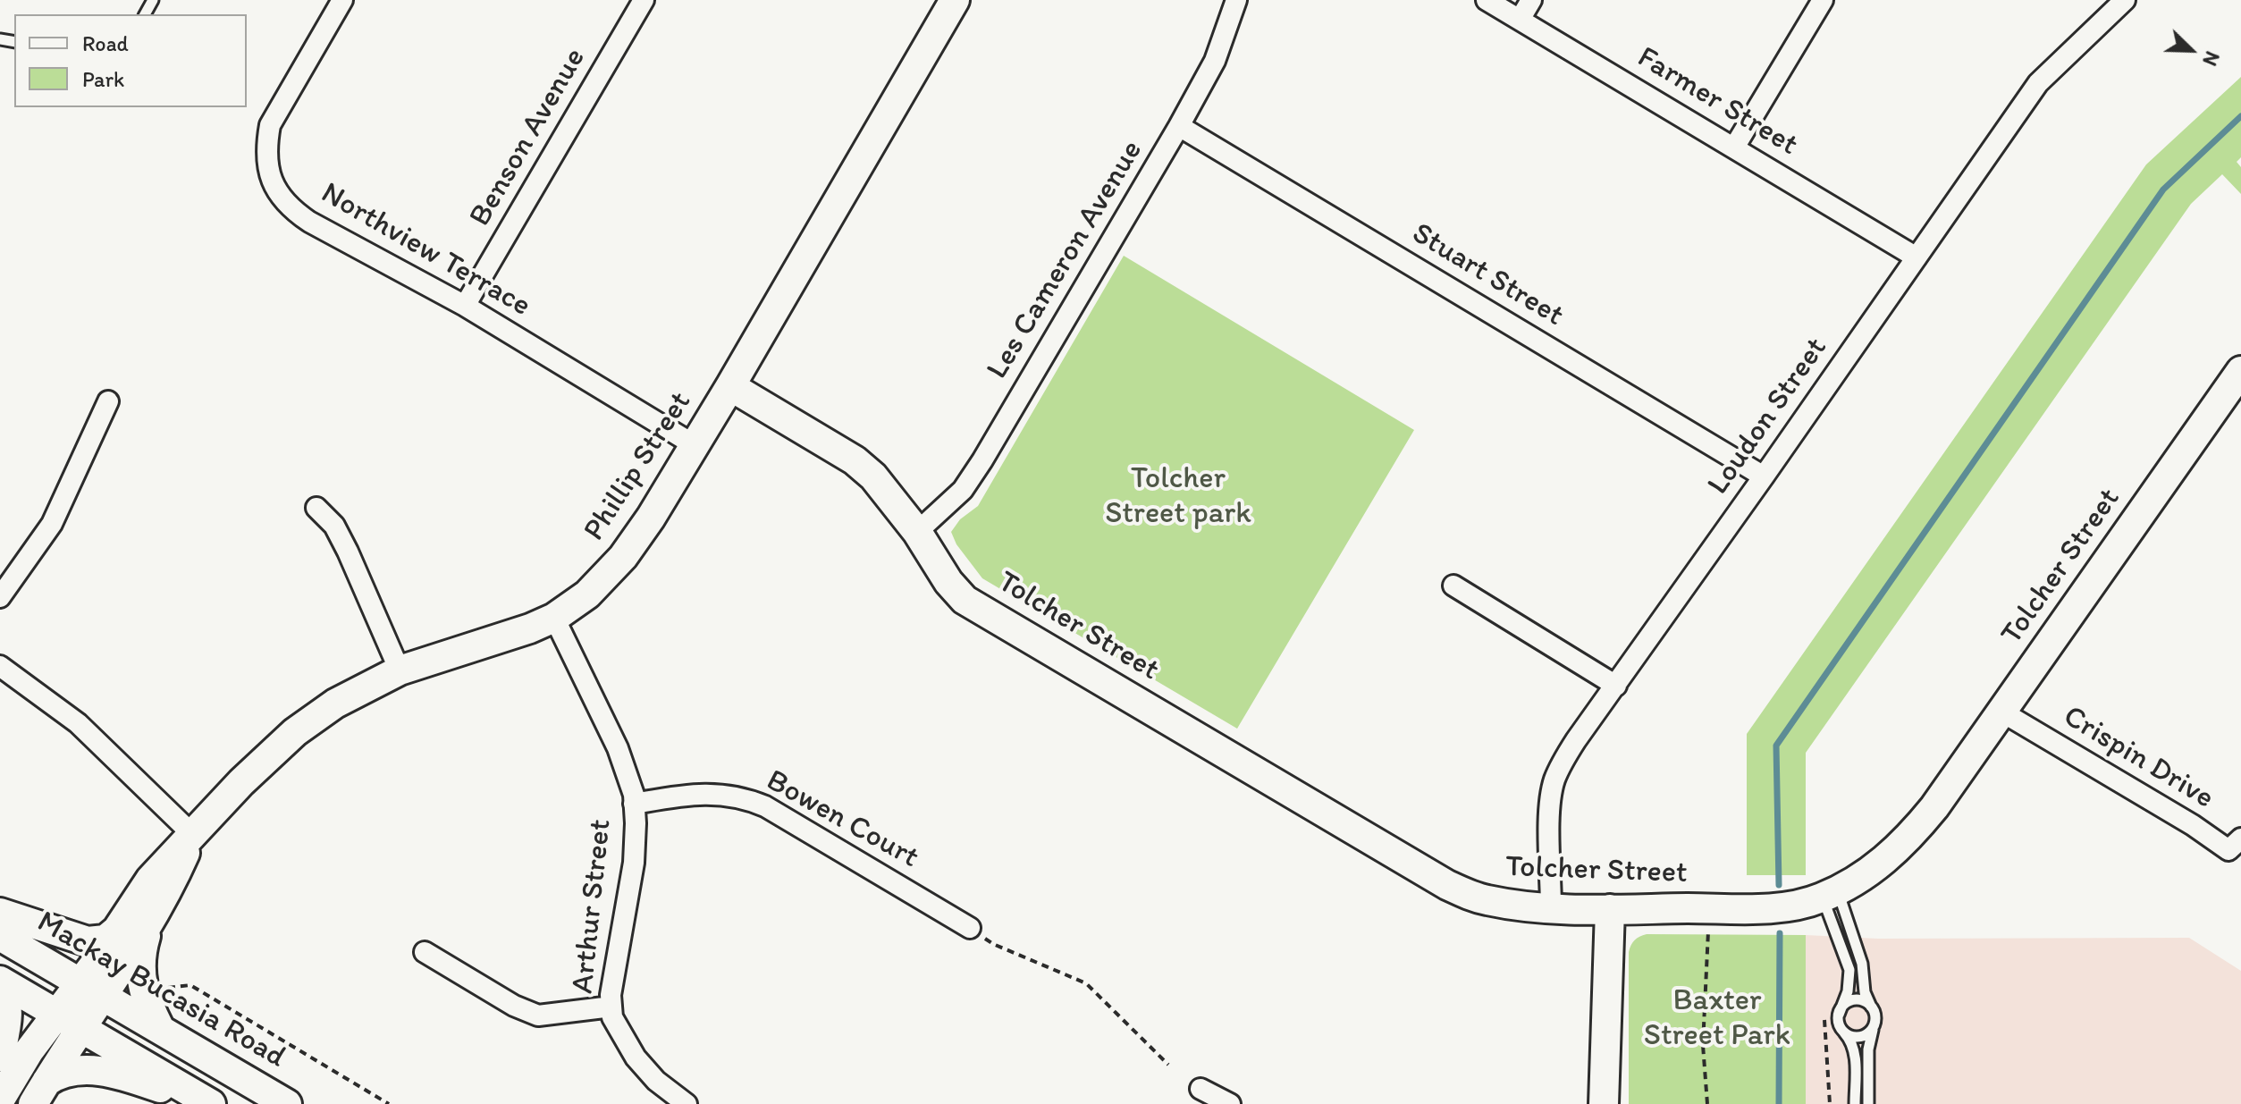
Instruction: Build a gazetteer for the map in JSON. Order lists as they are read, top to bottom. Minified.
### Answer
{"streets":{"street":["Farmer Street","Benson Avenue","Northview Terrace","Les Cameron Avenue","Stuart Street","Loudon Street","Phillip Street","Tolcher Street","Crispin Drive","Bowen Court","Arthur Street","Mackay Bucasia Road"]},"crossings":[["Farmer Street","Loudon Street"],["Benson Avenue","Northview Terrace"],["Northview Terrace","Phillip Street"],["Les Cameron Avenue","Stuart Street"],["Les Cameron Avenue","Tolcher Street"],["Stuart Street","Loudon Street"],["Loudon Street","Tolcher Street"],["Phillip Street","Tolcher Street"],["Phillip Street","Arthur Street"],["Phillip Street","Mackay Bucasia Road"],["Tolcher Street","Crispin Drive"],["Bowen Court","Arthur Street"]],"parks":["Tolcher Street park","Baxter Street Park"],"legend":["Road","Park"],"north":"bottom right"}
